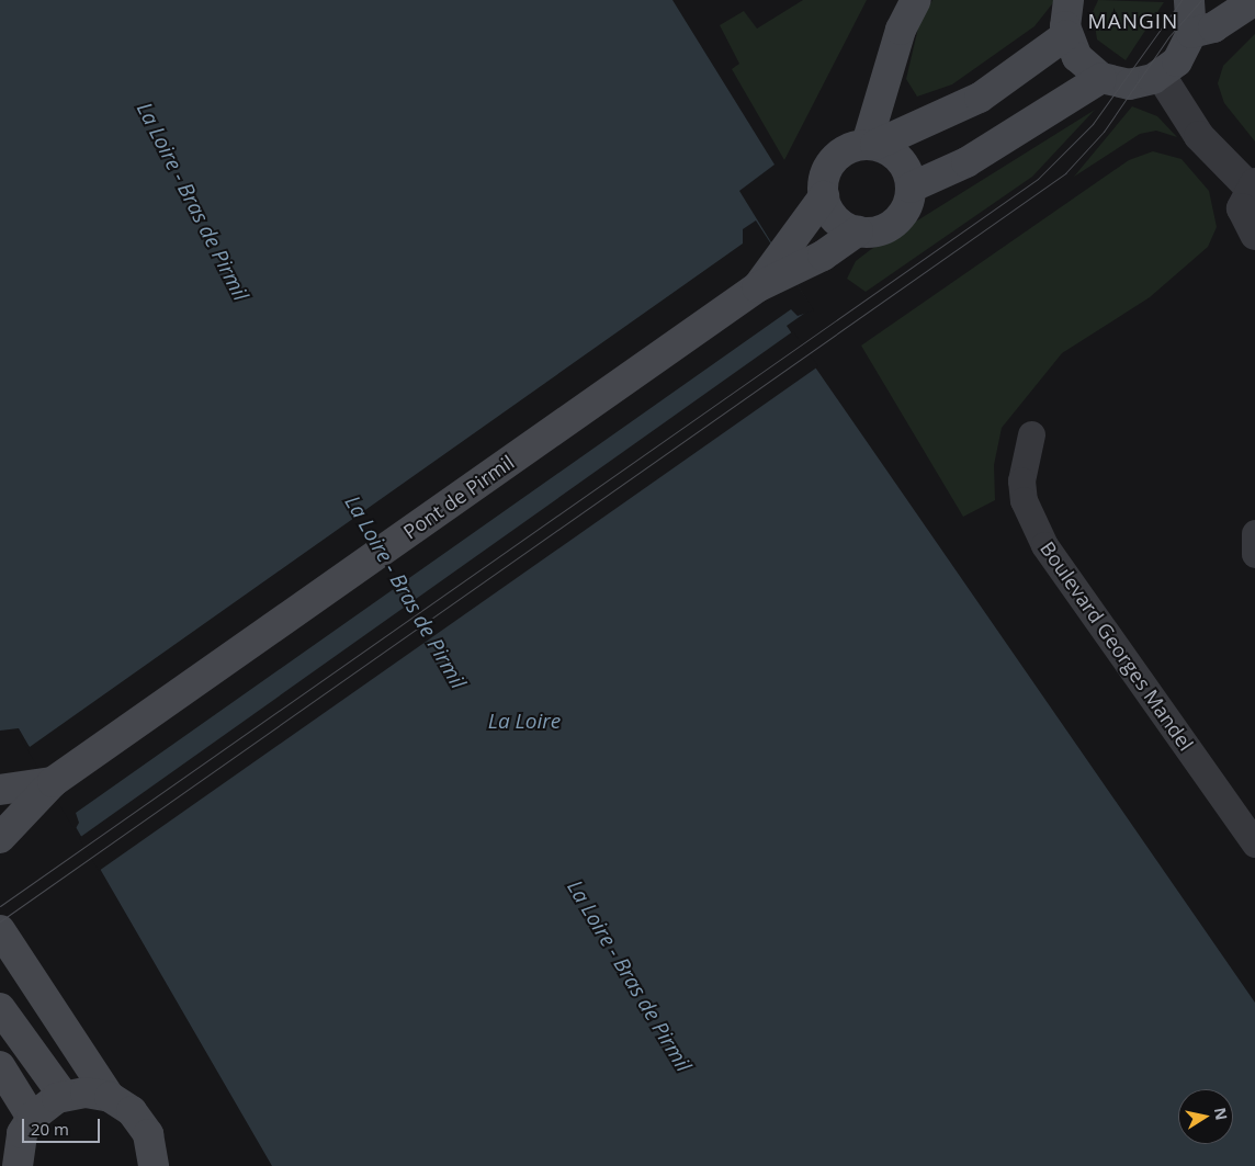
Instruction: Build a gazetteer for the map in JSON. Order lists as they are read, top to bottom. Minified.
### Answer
{"streets":{"main road":["Pont de Pirmil"],"street":["Boulevard Georges Mandel"]},"districts":["MANGIN"],"water":["La Loire - Bras de Pirmil","La Loire"],"scale_bar":"20 m","north":"right"}
